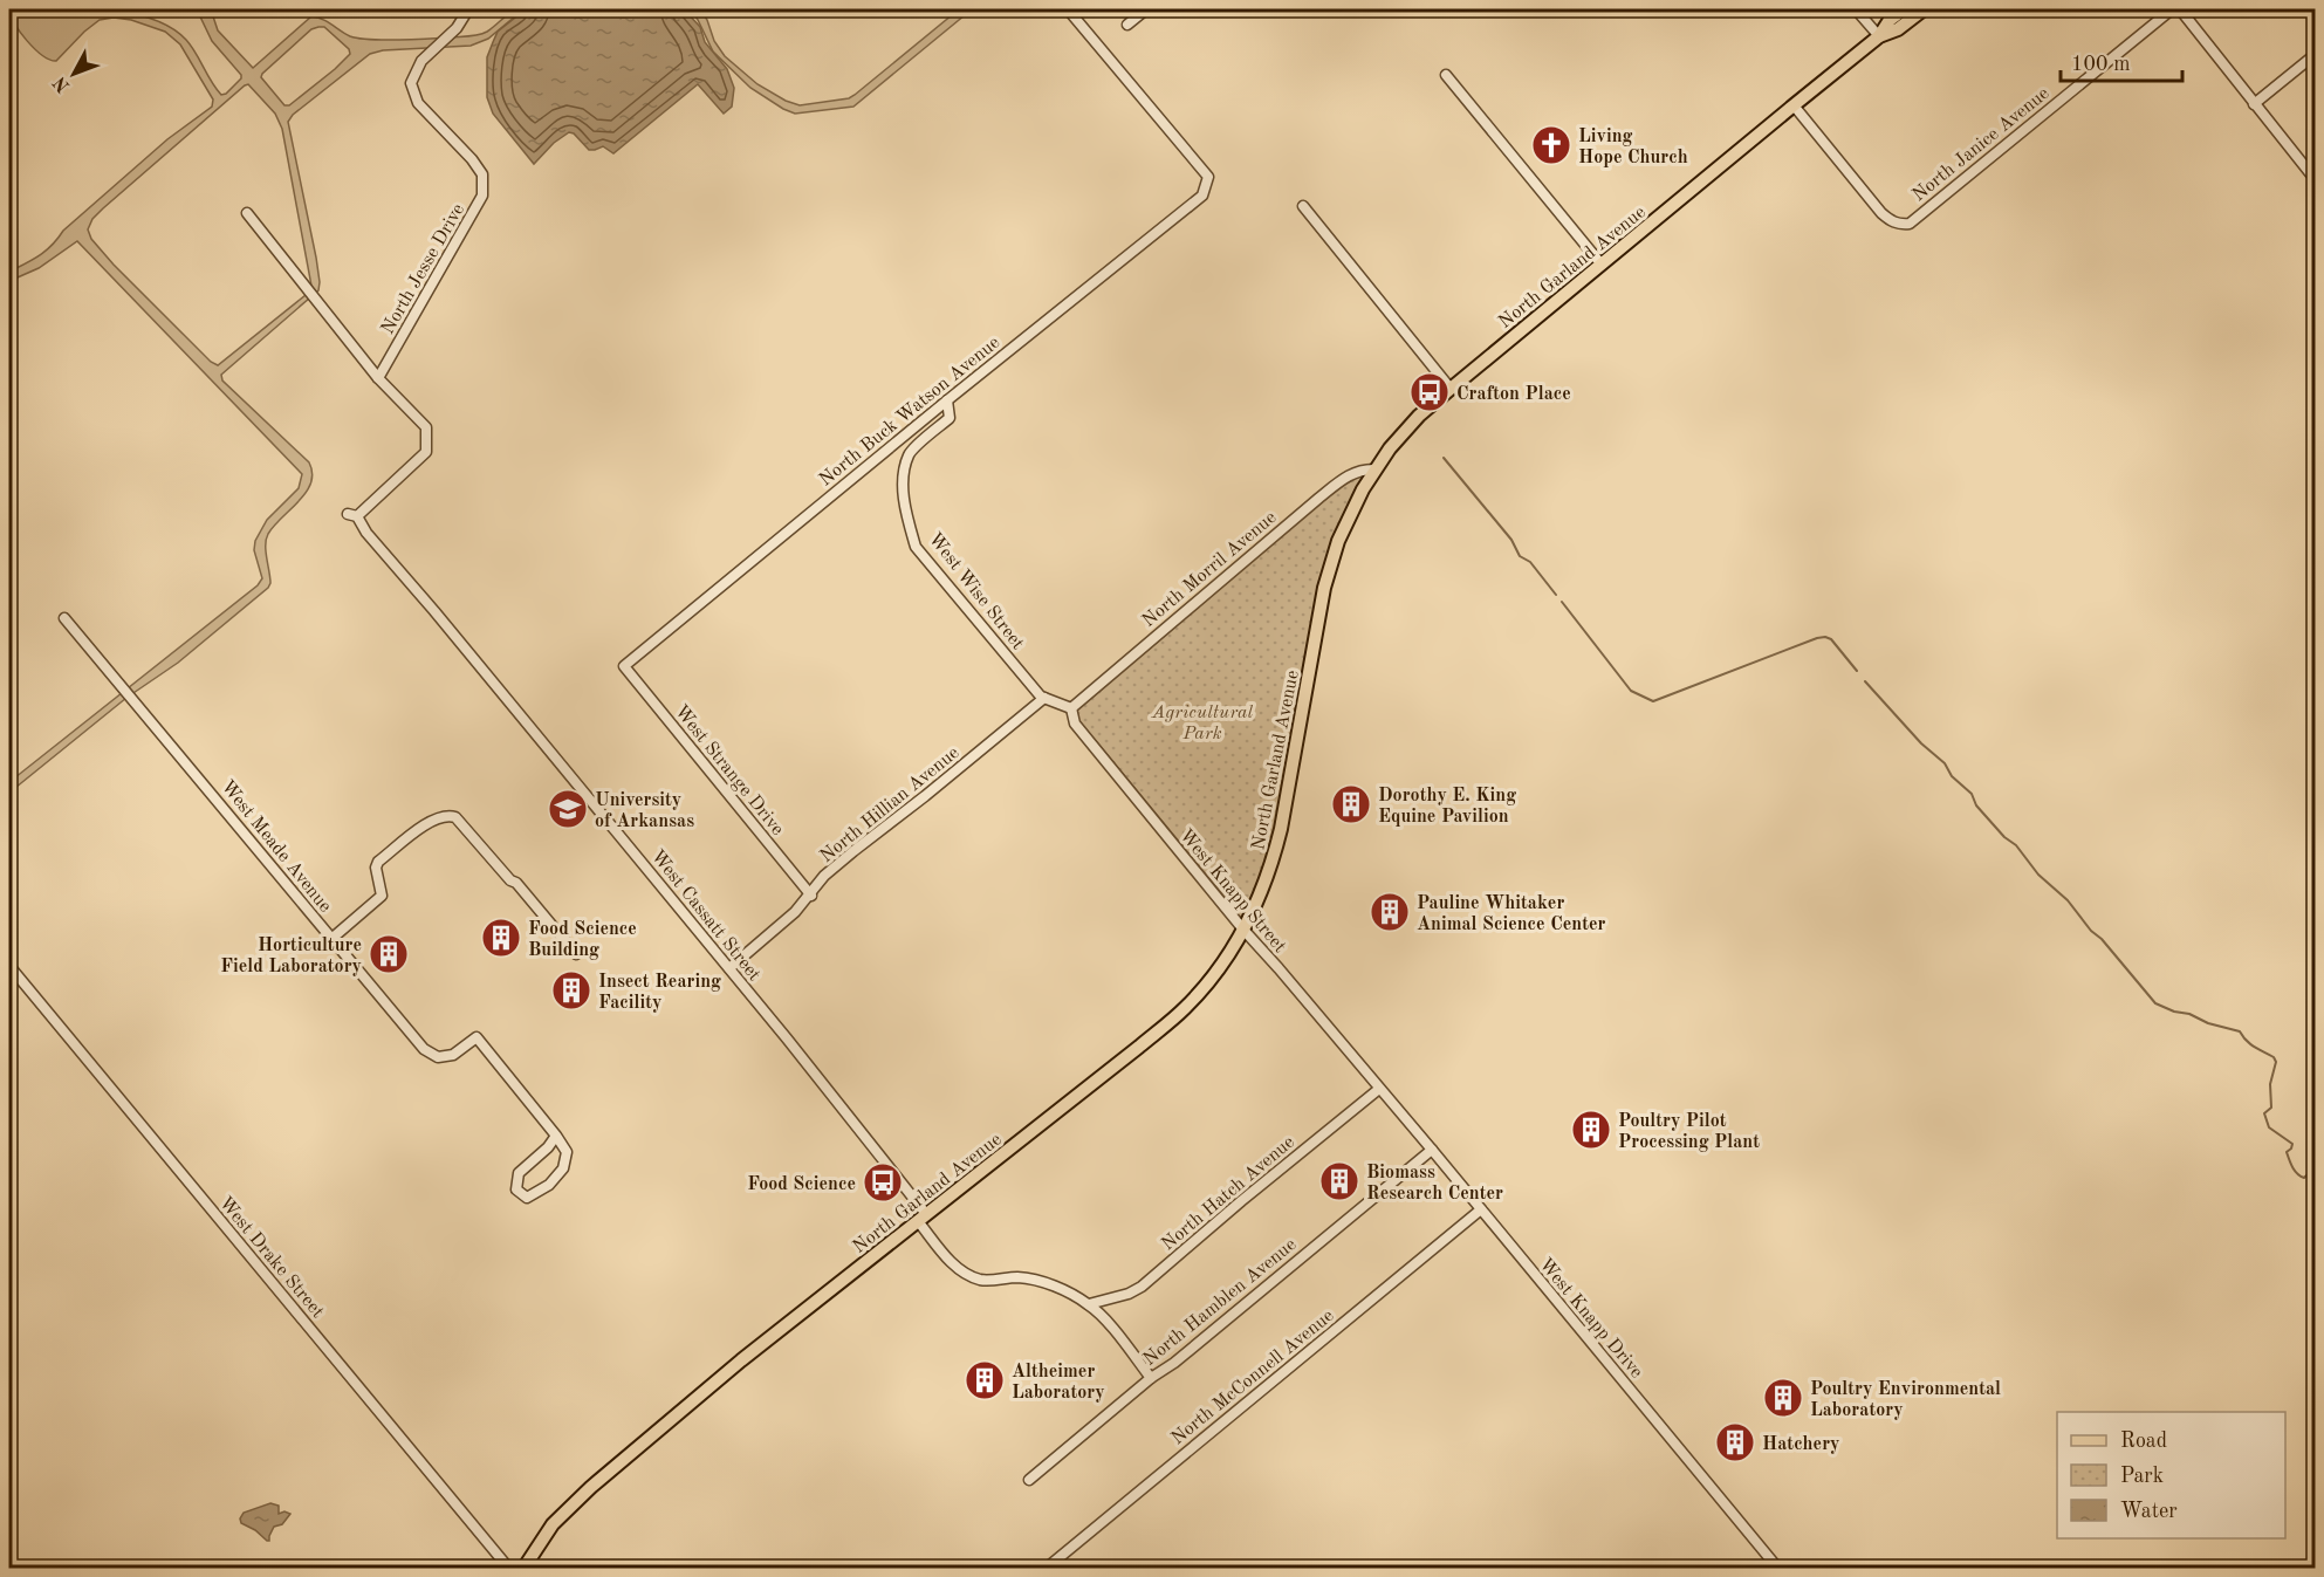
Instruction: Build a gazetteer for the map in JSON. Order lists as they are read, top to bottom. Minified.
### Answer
{"streets":{"main road":["North Garland Avenue"],"street":["North Janice Avenue","North Jesse Drive","North Buck Watson Avenue","North Morril Avenue","West Wise Street","West Strange Drive","North Hillian Avenue","West Meade Avenue","West Knapp Street","West Cassatt Street","North Hatch Avenue","West Drake Street","North Hamblen Avenue","West Knapp Drive","North McConnell Avenue"]},"crossings":[["North Janice Avenue","North Garland Avenue"],["North Garland Avenue","North Morril Avenue"],["North Garland Avenue","West Knapp Street"],["North Garland Avenue","West Cassatt Street"],["North Jesse Drive","West Cassatt Street"],["North Buck Watson Avenue","West Wise Street"],["North Buck Watson Avenue","West Strange Drive"],["North Morril Avenue","West Wise Street"],["North Morril Avenue","West Knapp Street"],["West Wise Street","North Hillian Avenue"],["West Wise Street","West Knapp Street"],["West Strange Drive","North Hillian Avenue"],["North Hillian Avenue","West Cassatt Street"],["West Knapp Street","North Hatch Avenue"],["West Knapp Street","West Knapp Drive"],["West Cassatt Street","North Hatch Avenue"],["North Hatch Avenue","West Knapp Drive"],["North Hamblen Avenue","West Knapp Drive"],["West Knapp Drive","North McConnell Avenue"]],"parks":["Agricultural Park"],"places":{"church":["Living Hope Church"],"bus stop":["Crafton Place","Food Science"],"building":["Dorothy E. King Equine Pavilion","Pauline Whitaker Animal Science Center","Food Science Building","Horticulture Field Laboratory","Insect Rearing Facility","Poultry Pilot Processing Plant","Biomass Research Center","Altheimer Laboratory","Poultry Environmental Laboratory","Hatchery"],"school or university":["University of Arkansas"]},"legend":["Road","Park","Water"],"scale_bar":"100 m","north":"bottom left"}
